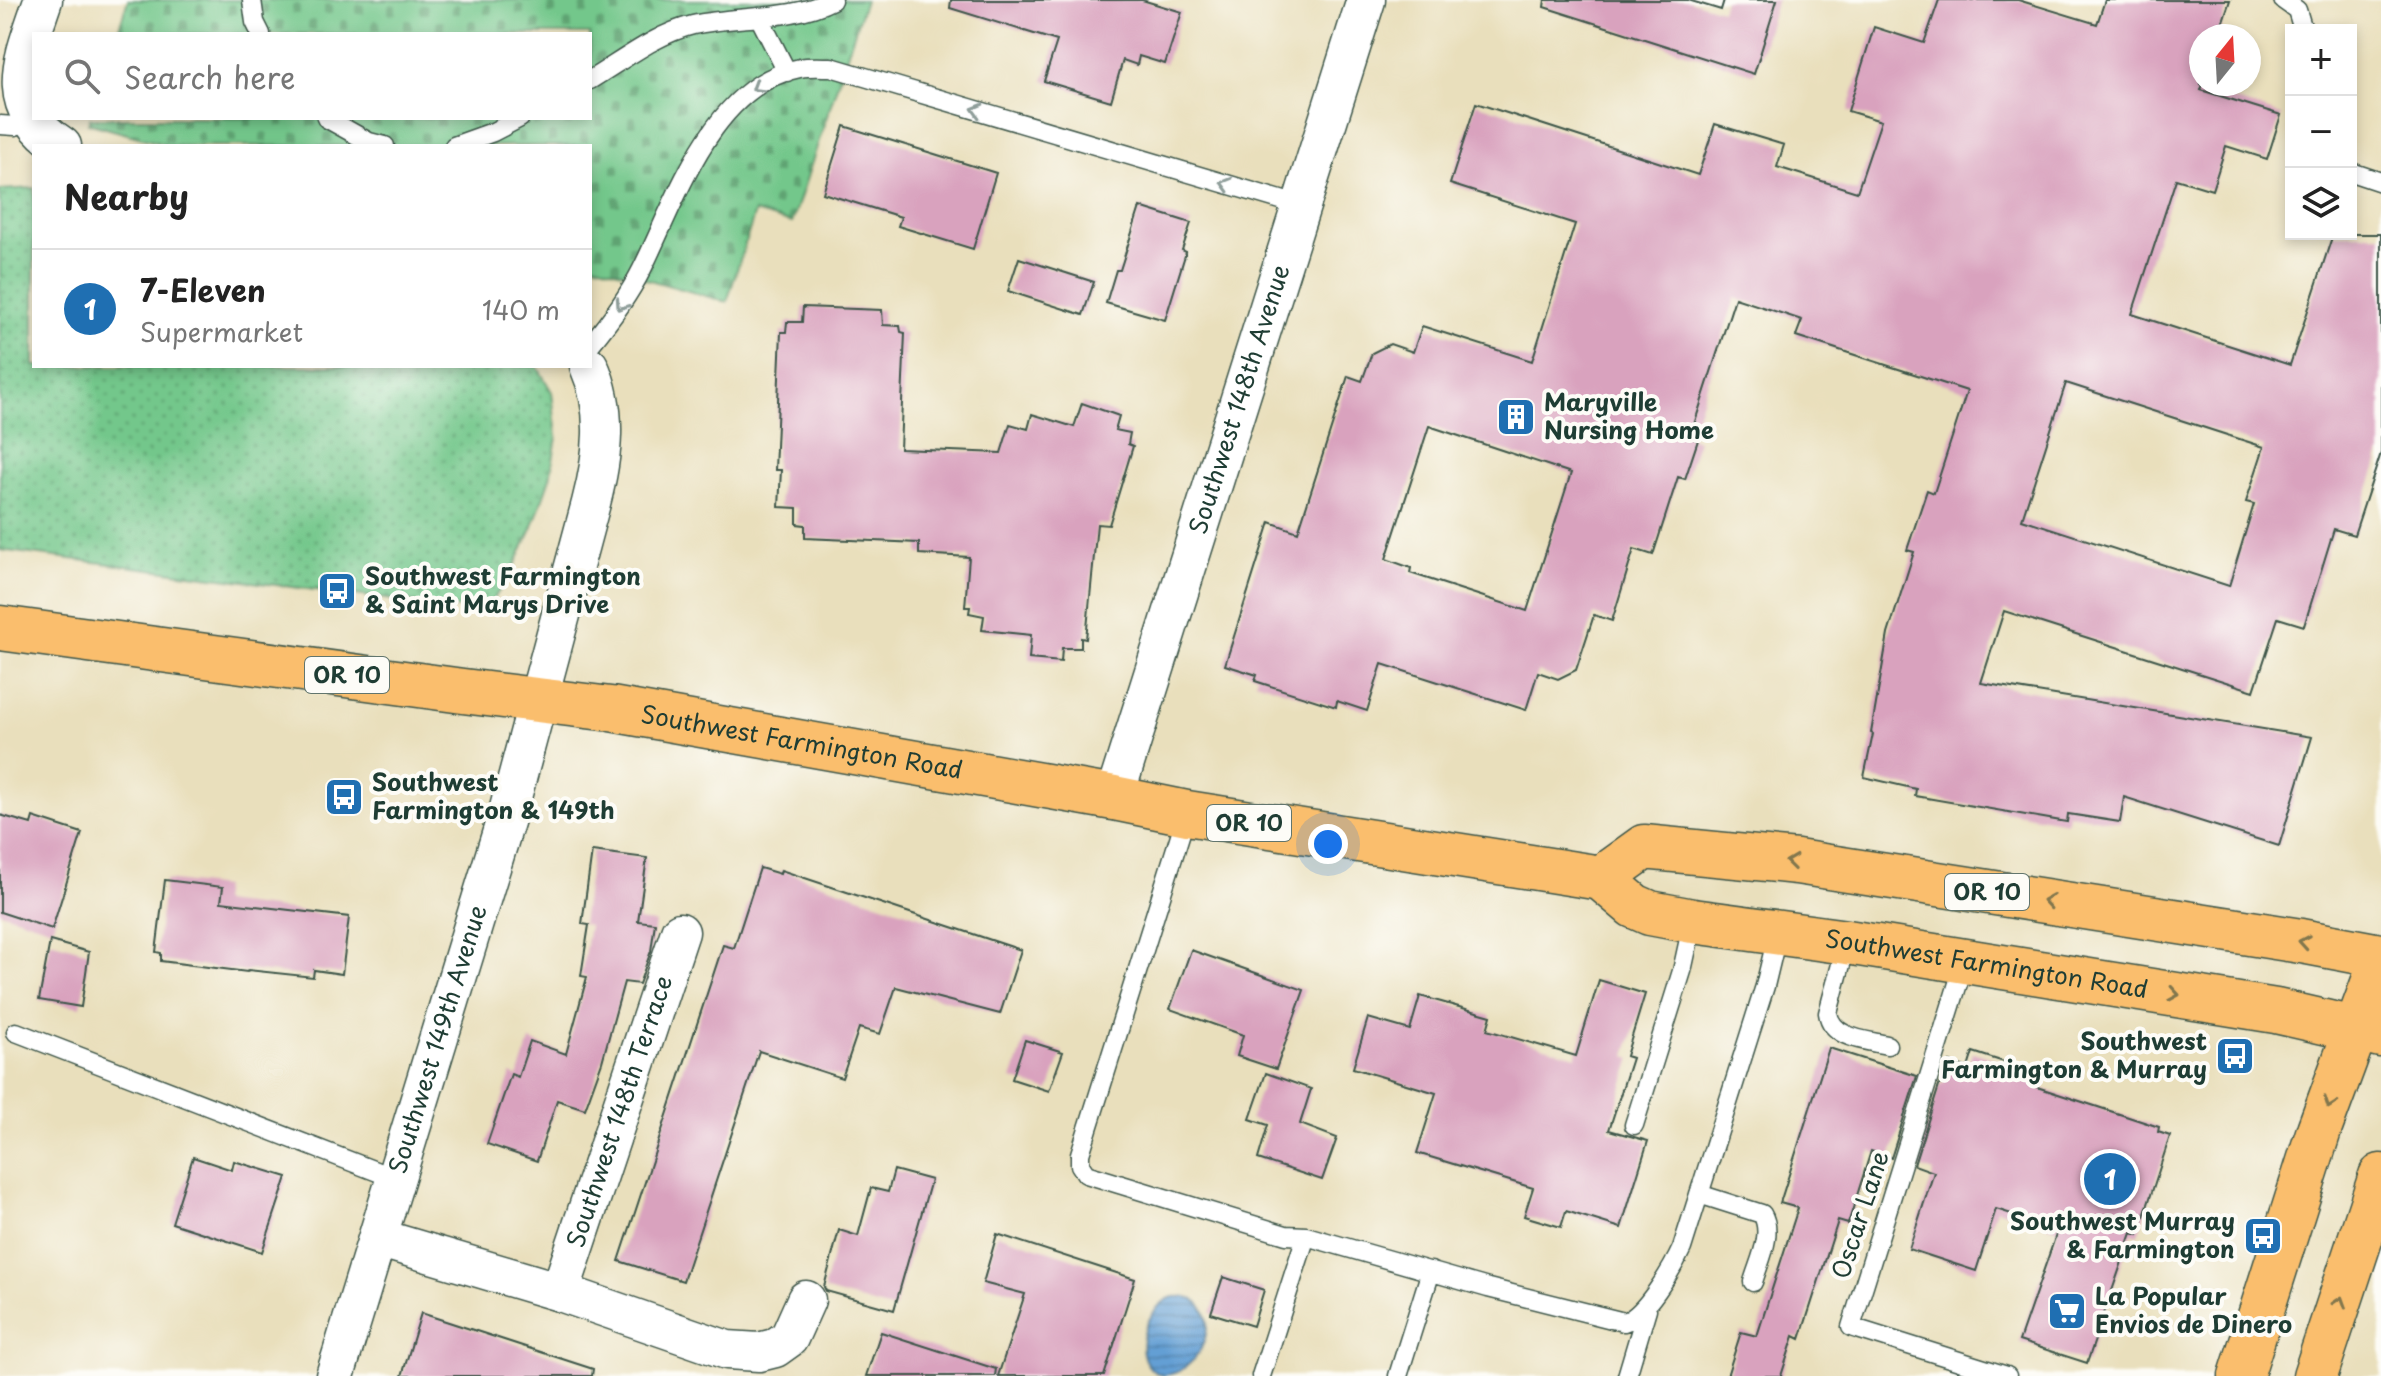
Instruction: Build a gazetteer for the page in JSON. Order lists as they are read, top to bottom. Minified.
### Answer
{"streets":{"main road":["OR 10","Southwest Farmington Road"],"street":["Southwest 148th Avenue","Southwest 149th Avenue","Southwest 148th Terrace"],"lane":["Oscar Lane"]},"crossings":[["Southwest 148th Avenue","Southwest Farmington Road"],["OR 10","Southwest Farmington Road"],["Southwest Farmington Road","Southwest 149th Avenue"],["Southwest Farmington Road","Oscar Lane"]],"places":{"building":["Maryville Nursing Home"],"bus stop":["Southwest Farmington & Saint Marys Drive","Southwest Farmington & 149th","Southwest Farmington & Murray","Southwest Murray & Farmington"],"supermarket":["La Popular Envios de Dinero"]},"north":"top","page":{"map_buttons":["+","−"],"search":"Search here","heading":"Nearby","list":[{"mark":"1","name":"7-Eleven","note":"Supermarket","value":"140 m"}],"pins":"1"}}
